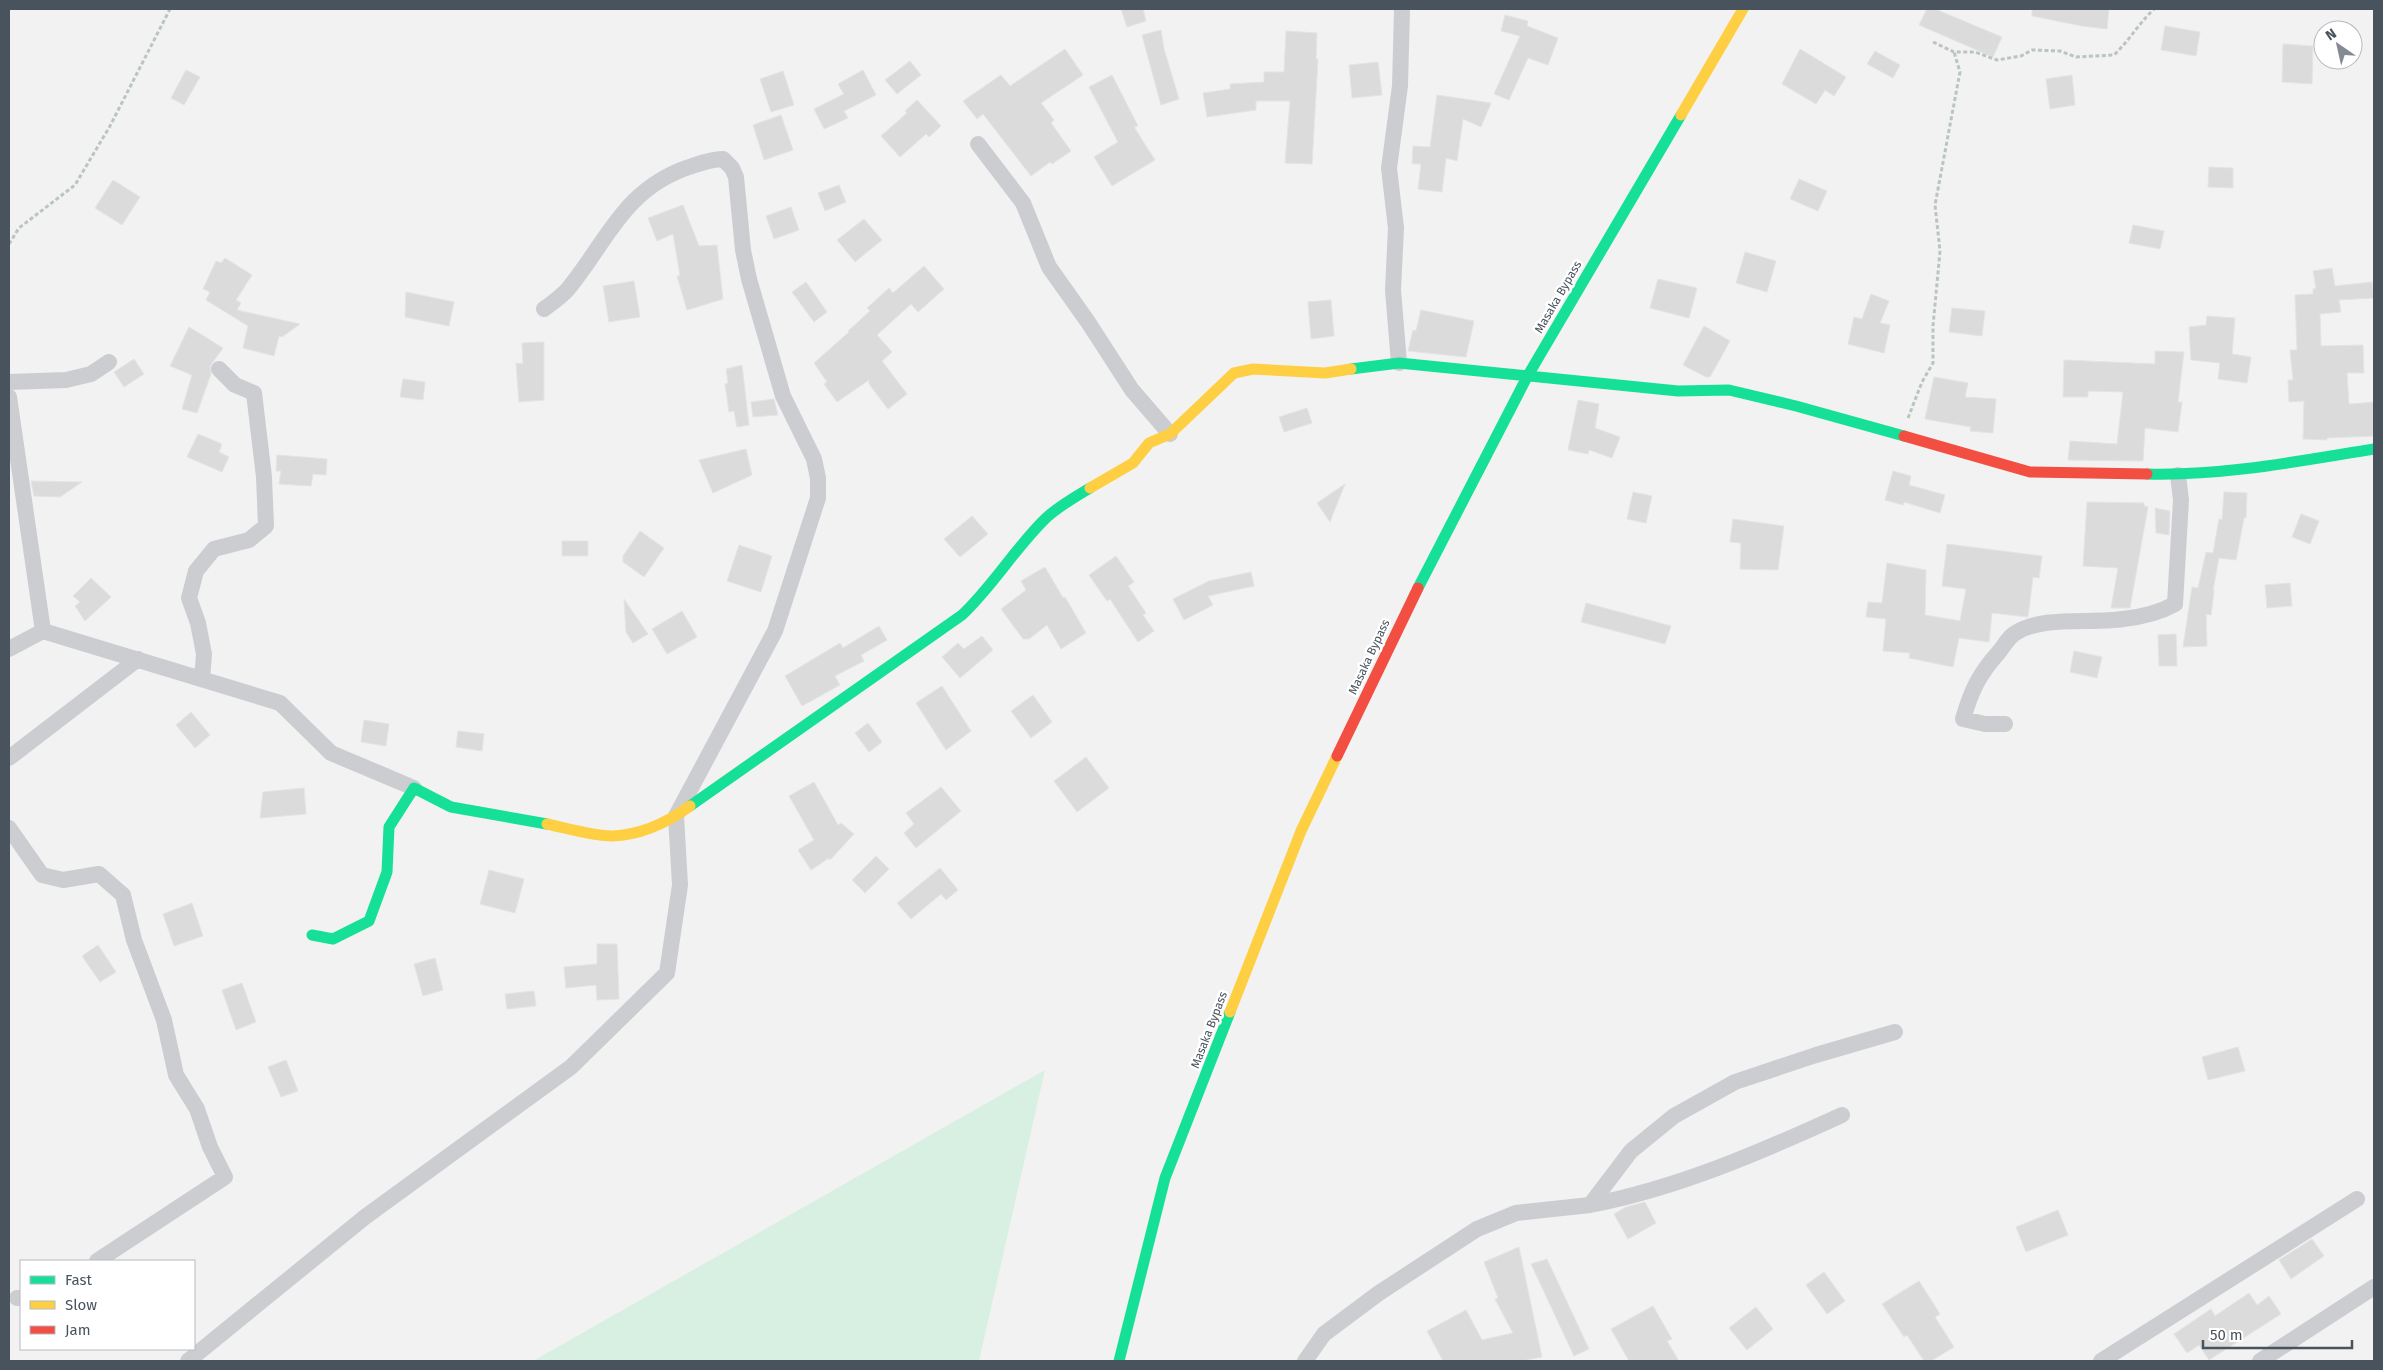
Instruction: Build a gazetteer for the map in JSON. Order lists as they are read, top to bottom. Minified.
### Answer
{"streets":{"main road":["Masaka Bypass"]},"legend":["Fast","Slow","Jam"],"scale_bar":"50 m","north":"top left"}
